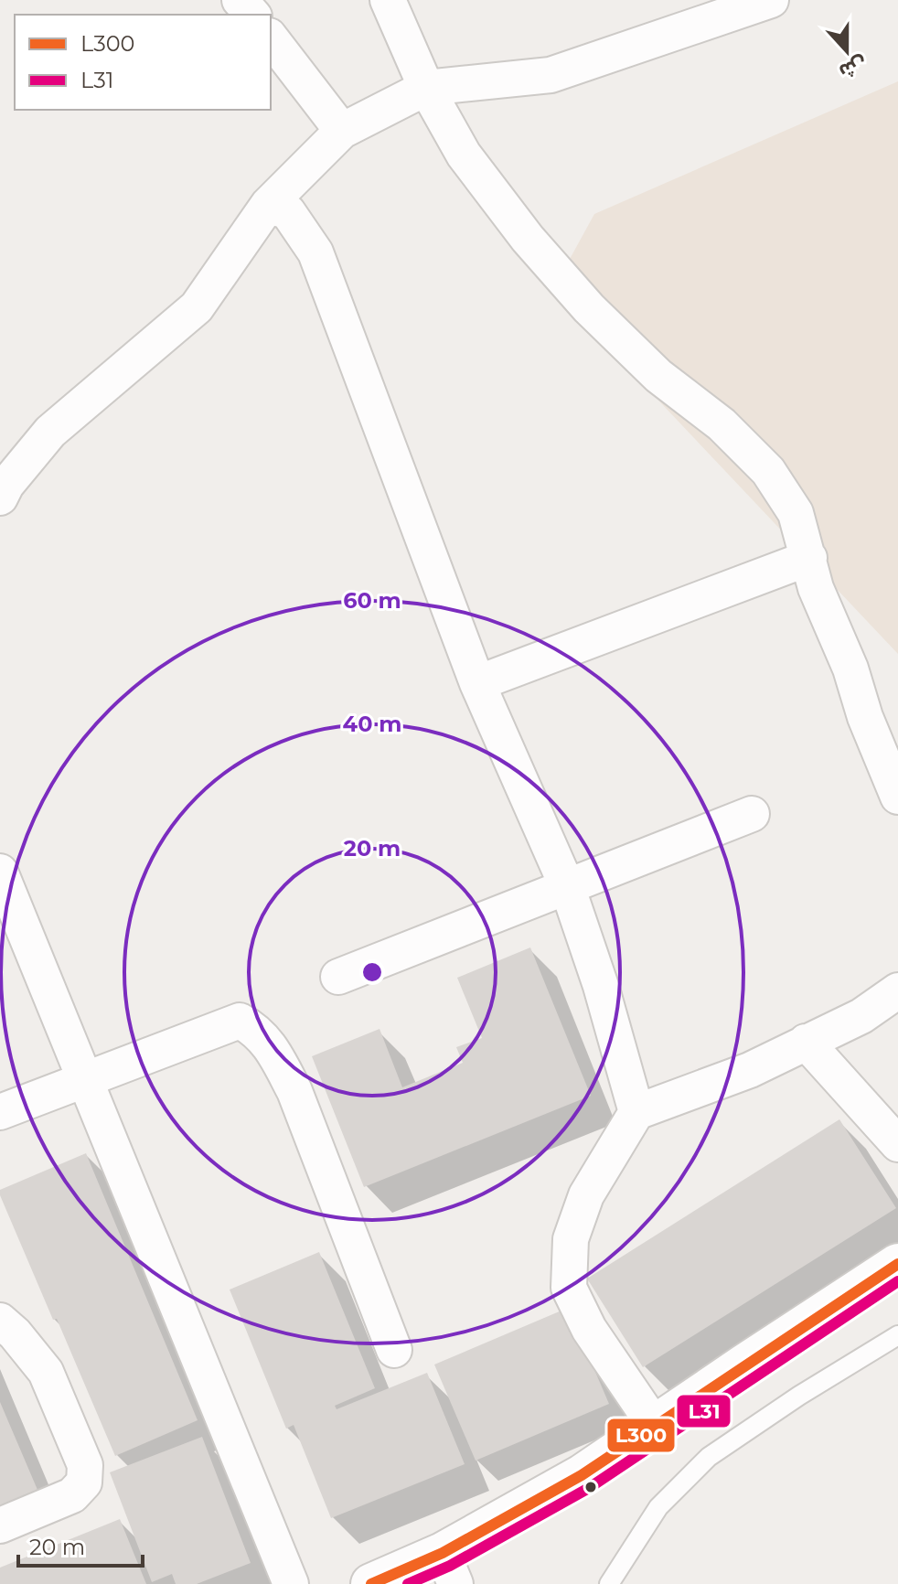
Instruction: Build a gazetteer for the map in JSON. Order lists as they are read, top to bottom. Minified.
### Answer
{"lines":["transit line L300","transit line L31"],"legend":["L300","L31"],"scale_bar":"20 m","north":"bottom","rings":["60 m","40 m","20 m"]}
